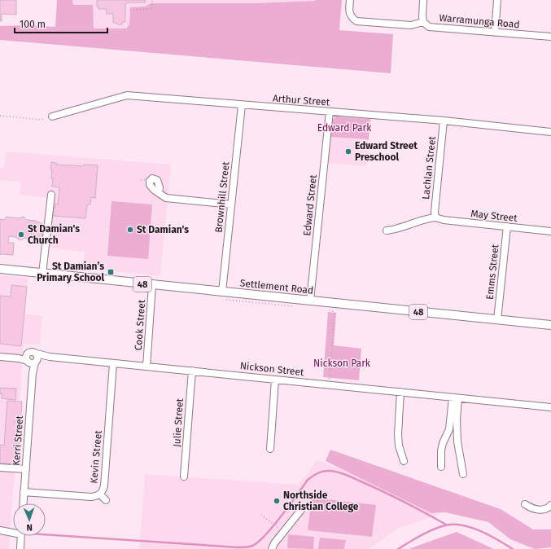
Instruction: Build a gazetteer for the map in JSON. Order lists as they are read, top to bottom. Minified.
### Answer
{"streets":{"main road":["48","Settlement Road"],"street":["Warramunga Road","Arthur Street","Lachlan Street","Brownhill Street","Edward Street","May Street","Emms Street","Cook Street","Nickson Street","Julie Street","Kerri Street","Kevin Street"]},"crossings":[["Arthur Street","Lachlan Street"],["Arthur Street","Brownhill Street"],["Arthur Street","Edward Street"],["Lachlan Street","May Street"],["Brownhill Street","Settlement Road"],["Edward Street","Settlement Road"],["May Street","Emms Street"],["Emms Street","Settlement Road"],["Settlement Road","Cook Street"],["Cook Street","Nickson Street"],["Nickson Street","Julie Street"],["Nickson Street","Kerri Street"],["Nickson Street","Kevin Street"],["Kerri Street","Kevin Street"]],"parks":["Edward Park","Nickson Park"],"places":{"other":["Edward Street Preschool","St Damian's","St Damian's Church","Northside Christian College"],"transit":["St Damian’s Primary School"]},"scale_bar":"100 m","north":"bottom"}
